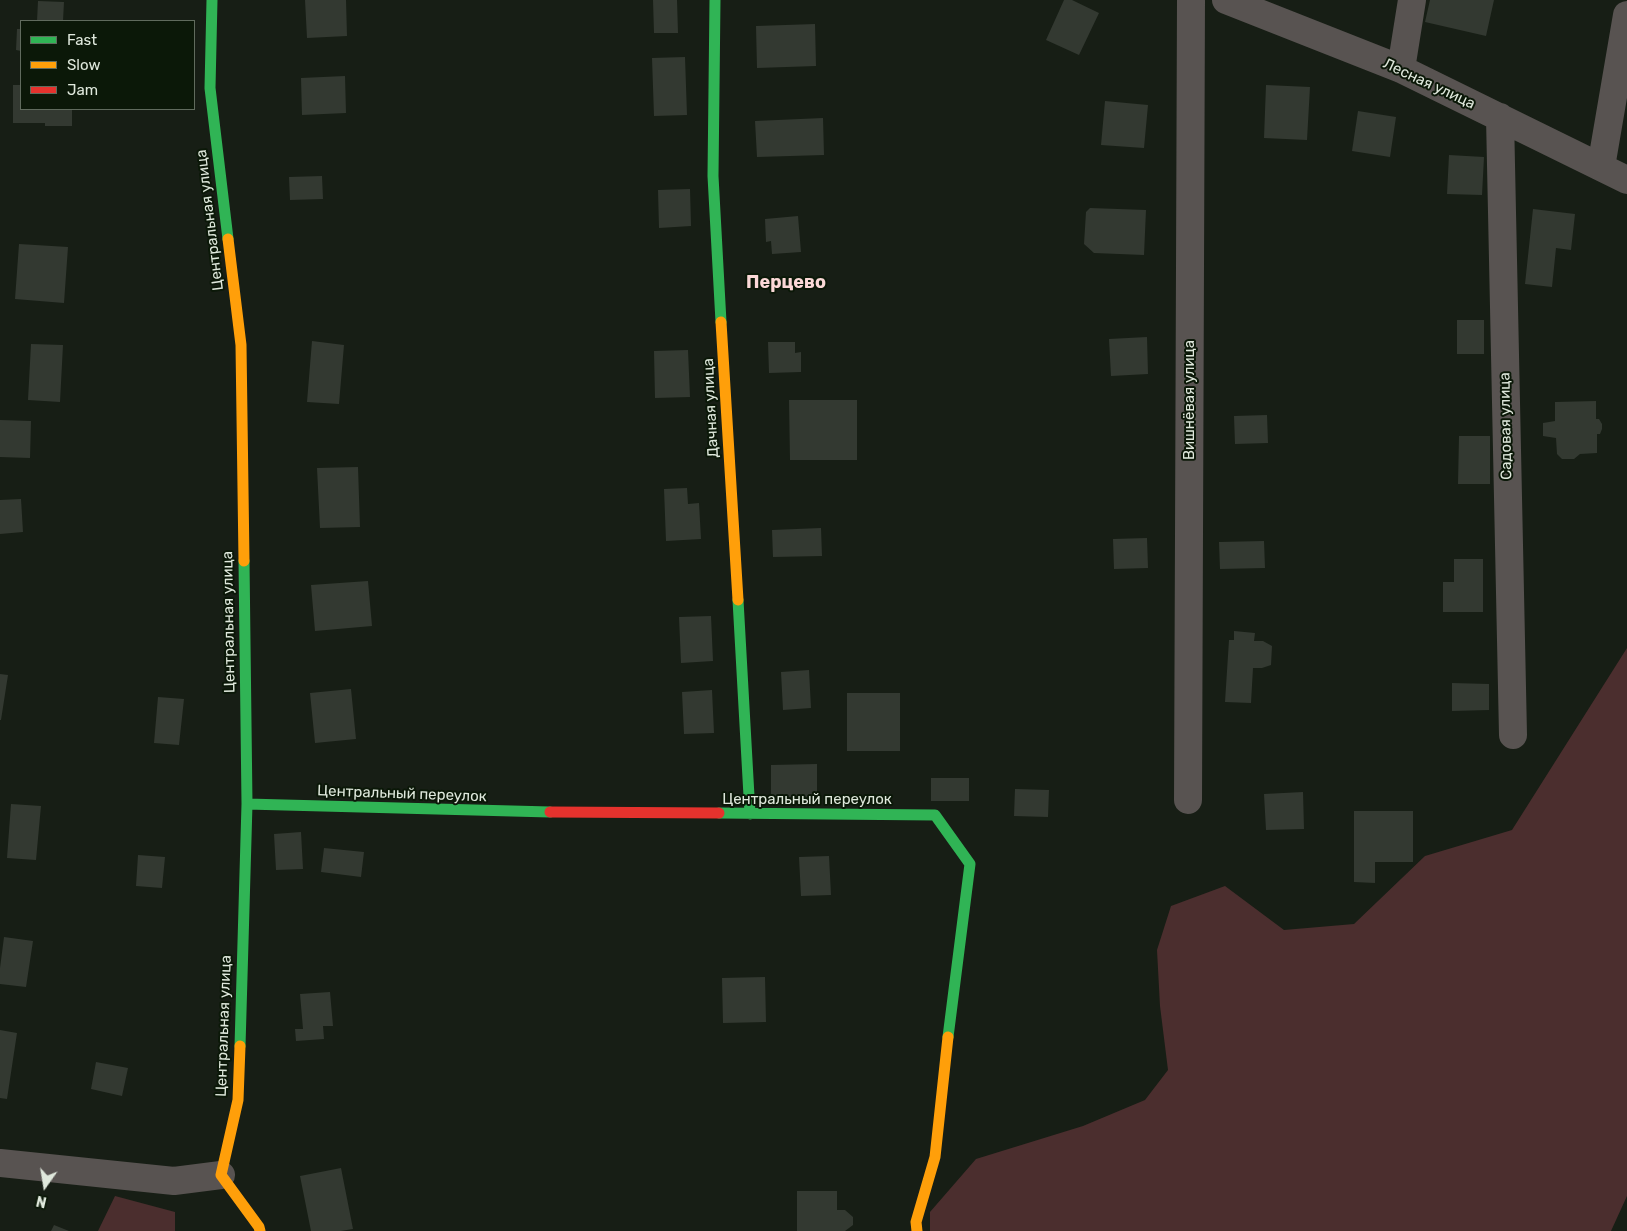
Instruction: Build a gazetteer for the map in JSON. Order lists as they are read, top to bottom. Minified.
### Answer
{"streets":{"street":["Лесная улица","Центральная улица","Вишнёвая улица","Дачная улица","Садовая улица","Центральный переулок"]},"crossings":[["Лесная улица","Садовая улица"],["Центральная улица","Центральный переулок"],["Дачная улица","Центральный переулок"]],"districts":["Перцево"],"legend":["Fast","Slow","Jam"],"north":"bottom"}
